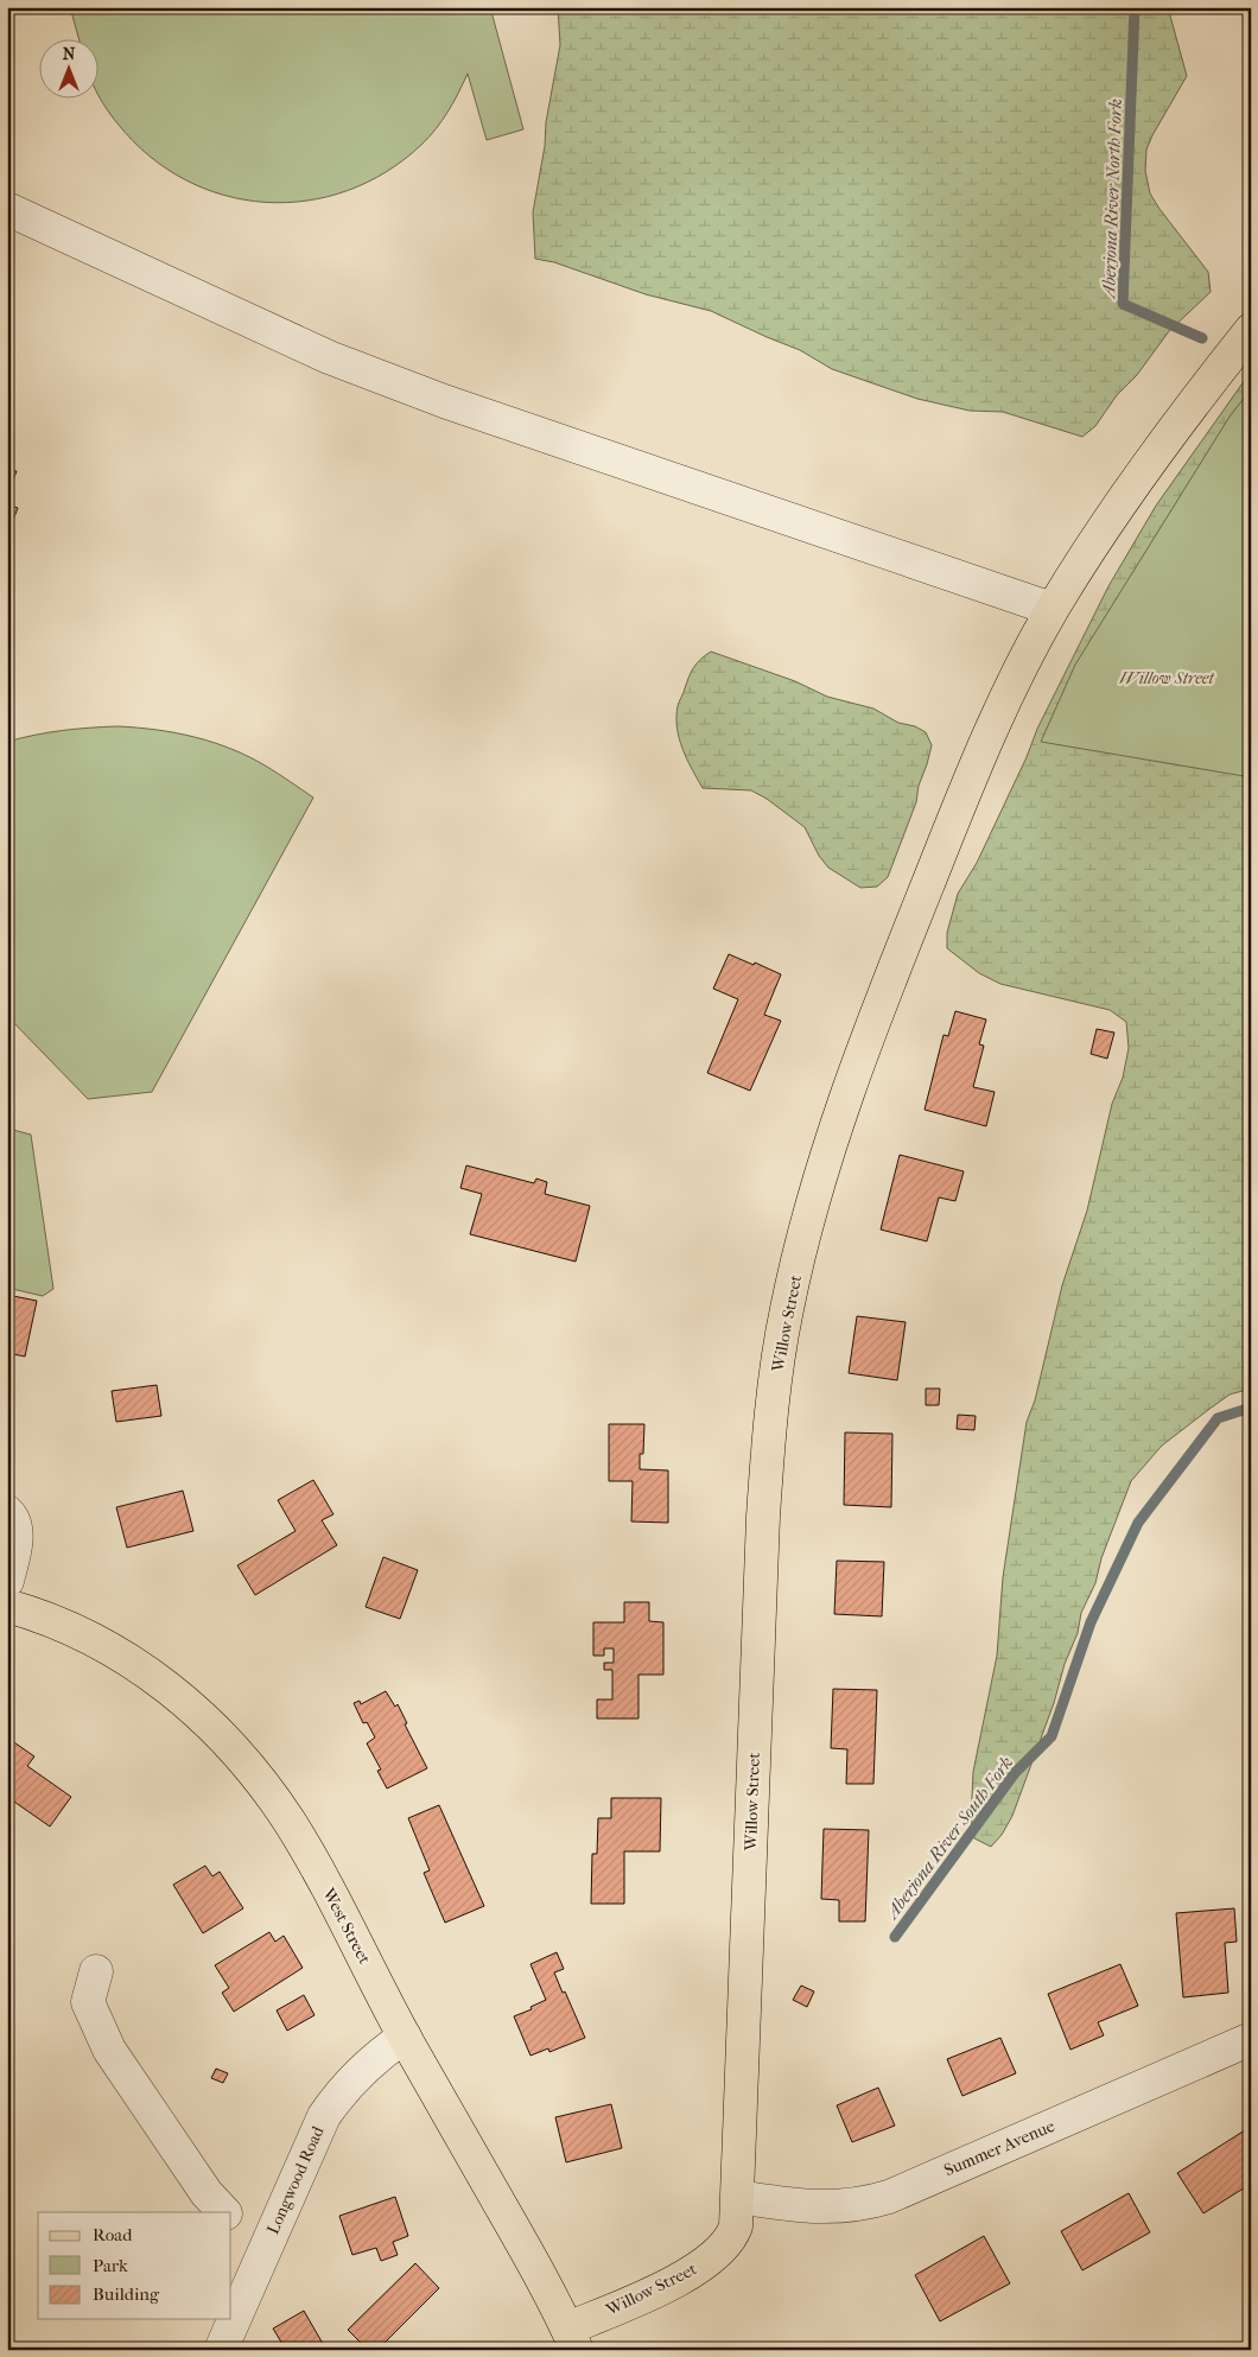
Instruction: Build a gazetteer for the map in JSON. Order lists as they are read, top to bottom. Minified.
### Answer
{"streets":{"main road":["Willow Street","West Street"],"street":["Summer Avenue","Longwood Road"]},"crossings":[["Willow Street","West Street"],["Willow Street","Summer Avenue"],["West Street","Longwood Road"]],"water":["Aberjona River North Fork","Aberjona River South Fork"],"parks":["Willow Street"],"legend":["Road","Park","Building"],"north":"top"}
